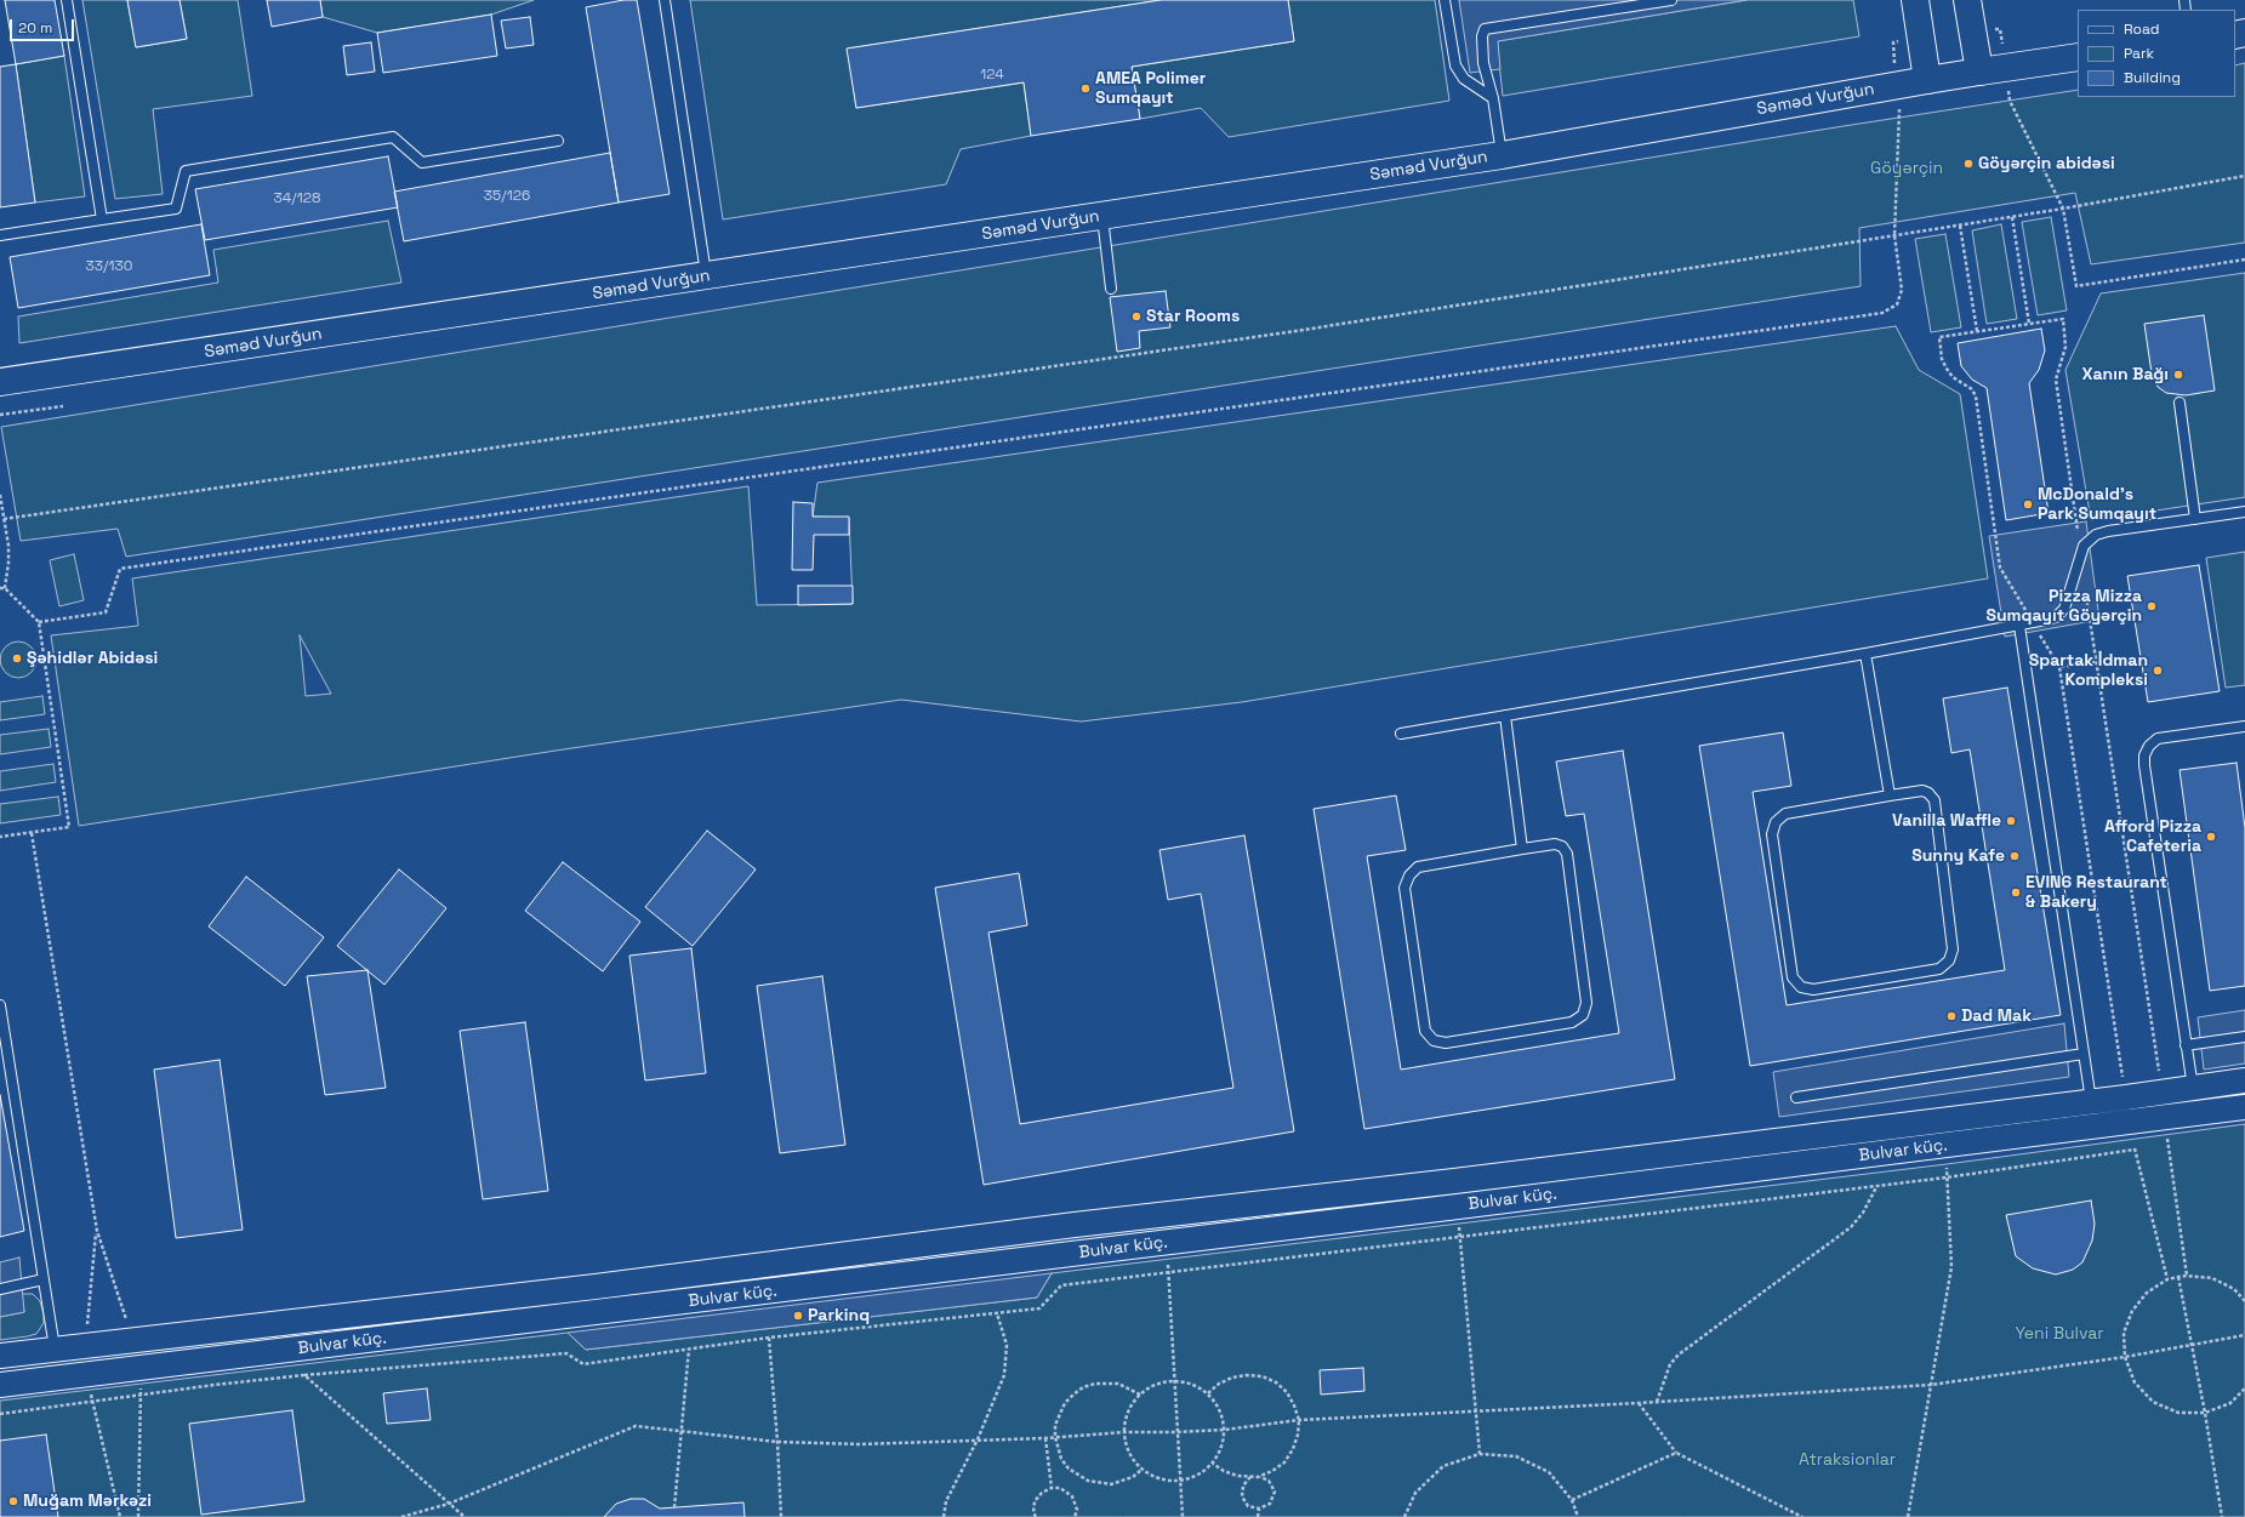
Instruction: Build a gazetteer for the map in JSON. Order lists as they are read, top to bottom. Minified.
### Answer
{"streets":{"main road":["Səməd Vurğun"],"street":["Bulvar küç."]},"parks":["Göyərçin","Yeni Bulvar","Atraksionlar"],"places":["AMEA Polimer Sumqayıt","Göyərçin abidəsi","Star Rooms","Xanın Bağı","McDonald's Park Sumqayıt","Pizza Mizza Sumqayıt Göyərçin","Şəhidlər Abidəsi","Spartak İdman Kompleksi","Vanilla Waffle","Afford Pizza Cafeteria","Sunny Kafe","EVIN6 Restaurant & Bakery","Dad Mak","Parkinq","Muğam Mərkəzi"],"house_numbers":["124","35/126","34/128","33/130"],"legend":["Road","Park","Building"],"scale_bar":"20 m"}
